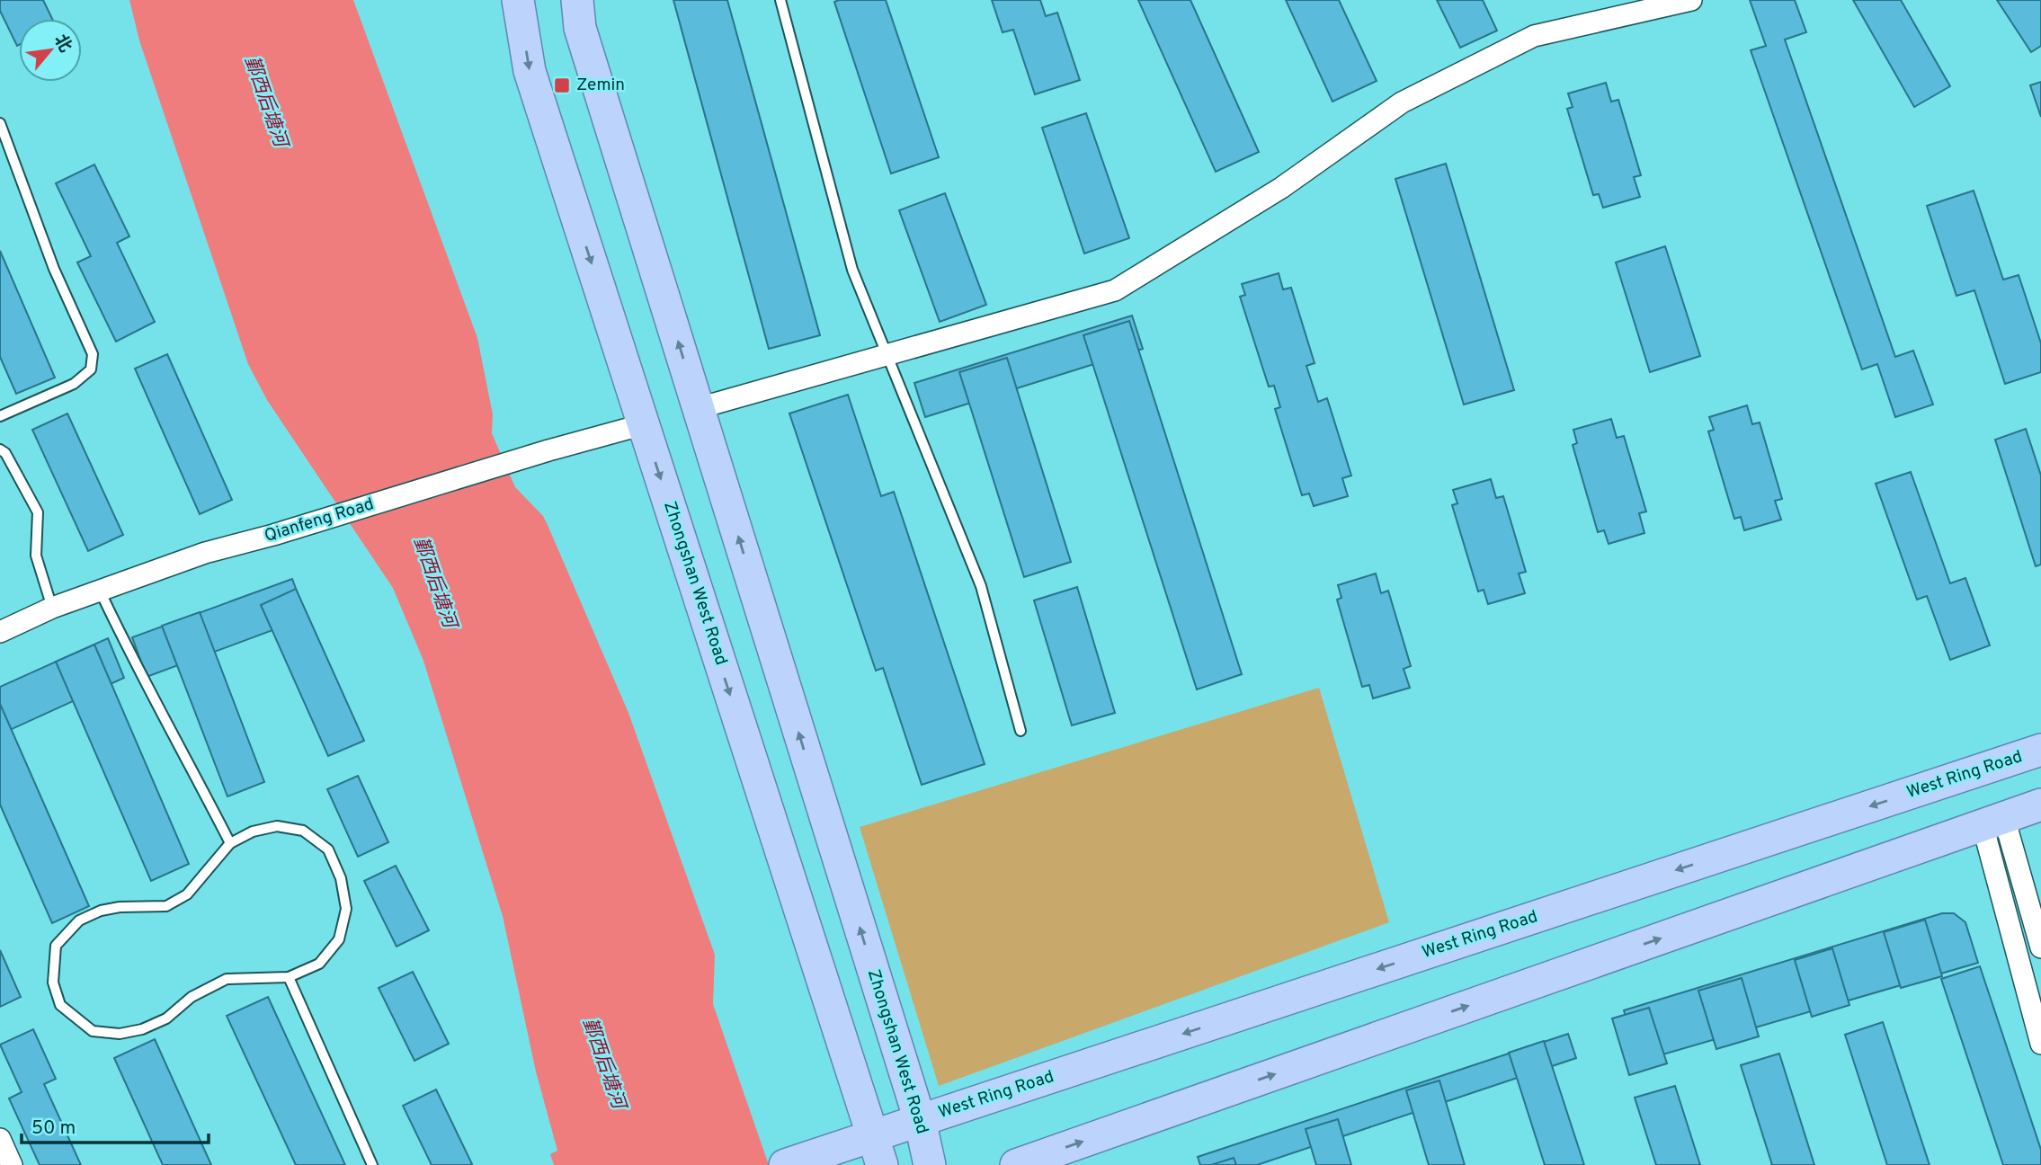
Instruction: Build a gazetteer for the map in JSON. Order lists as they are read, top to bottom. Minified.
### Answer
{"streets":{"main road":["Zhongshan West Road","West Ring Road"],"street":["Qianfeng Road"]},"crossings":[["Qianfeng Road","Zhongshan West Road"],["Zhongshan West Road","West Ring Road"]],"water":["鄞西后塘河"],"places":{"transit":["Zemin"]},"scale_bar":"50 m","north":"top right"}
